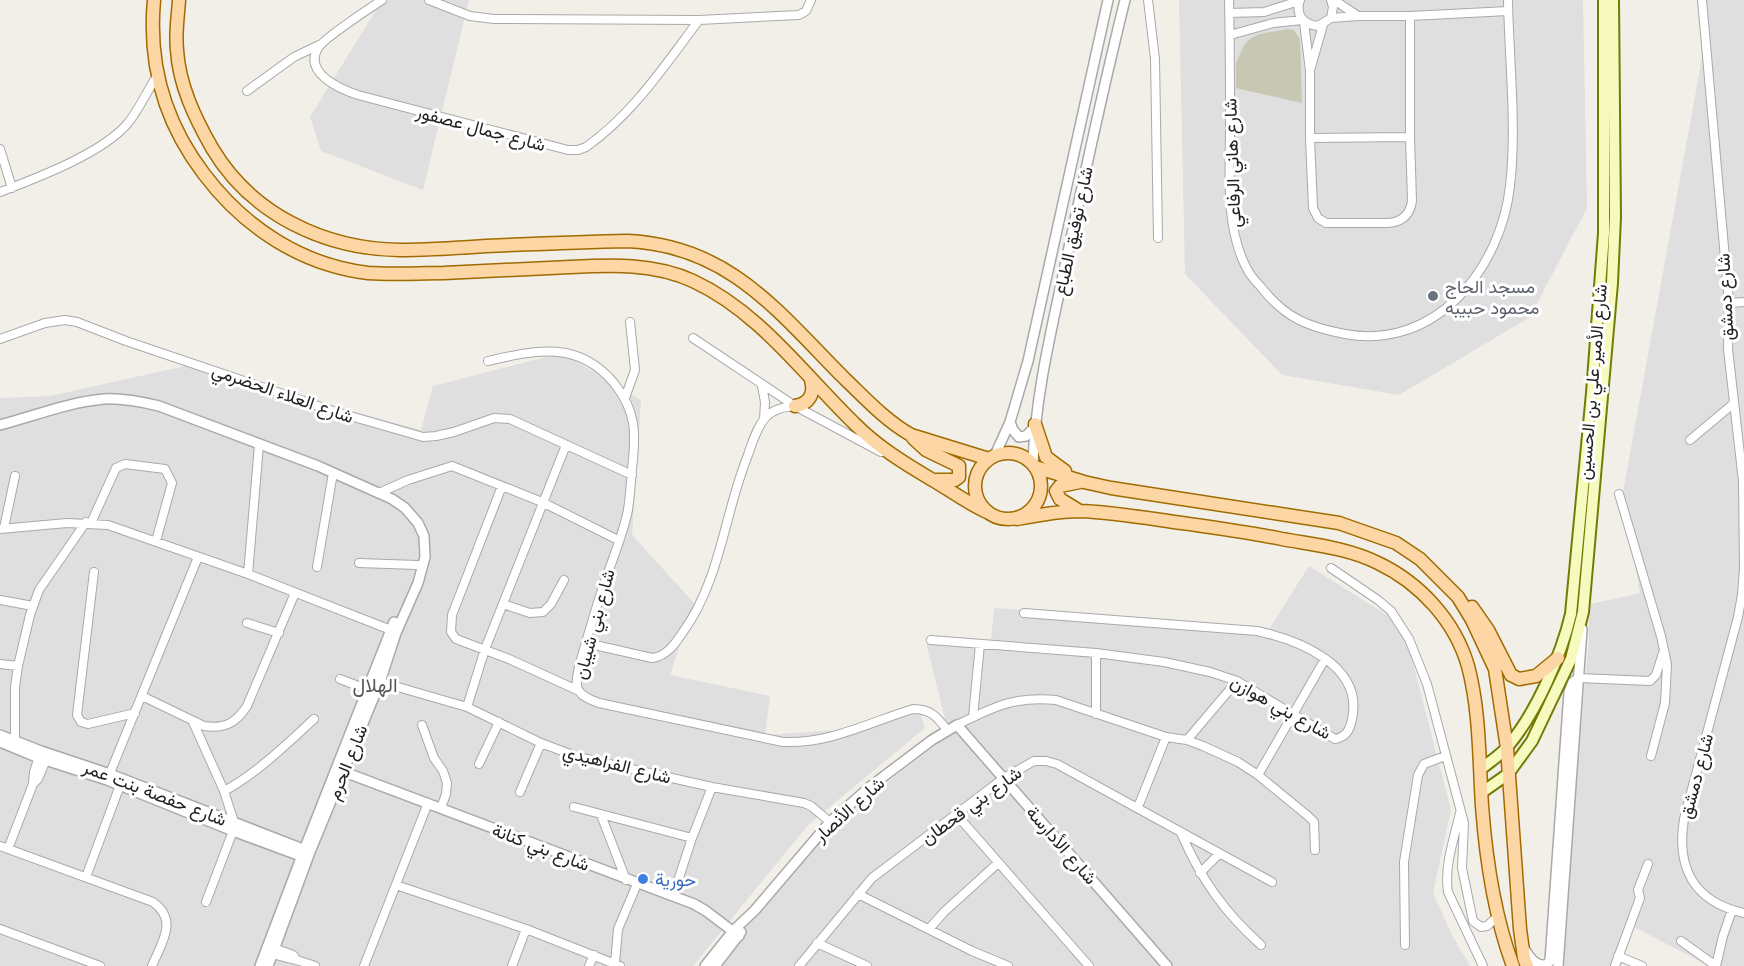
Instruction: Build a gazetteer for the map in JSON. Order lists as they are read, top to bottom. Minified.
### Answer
{"streets":{"main road":["شارع الأمير علي بن الحسين"],"street":["شارع جمال عصفور","شارع هاني الرفاعي","شارع توفيق الطباع","شارع دمشق","شارع العلاء الحضرمي","شارع بني شيبان","شارع بني هوازن","شارع الحرم","شارع الفراهيدي","شارع حفصة بنت عمر","شارع بني قحطان","شارع الأنصار","شارع الأدارسة","شارع بني كنانة"]},"crossings":[["شارع العلاء الحضرمي","شارع بني شيبان"],["شارع بني شيبان","شارع الأنصار"],["شارع الحرم","شارع الفراهيدي"],["شارع الحرم","شارع حفصة بنت عمر"],["شارع الحرم","شارع بني كنانة"],["شارع الفراهيدي","شارع الأنصار"],["شارع بني قحطان","شارع الأدارسة"],["شارع الأنصار","شارع الأدارسة"],["شارع الأنصار","شارع بني كنانة"]],"districts":["الهلال"],"places":["مسجد الحاج محمود حبيبه","حورية"]}
